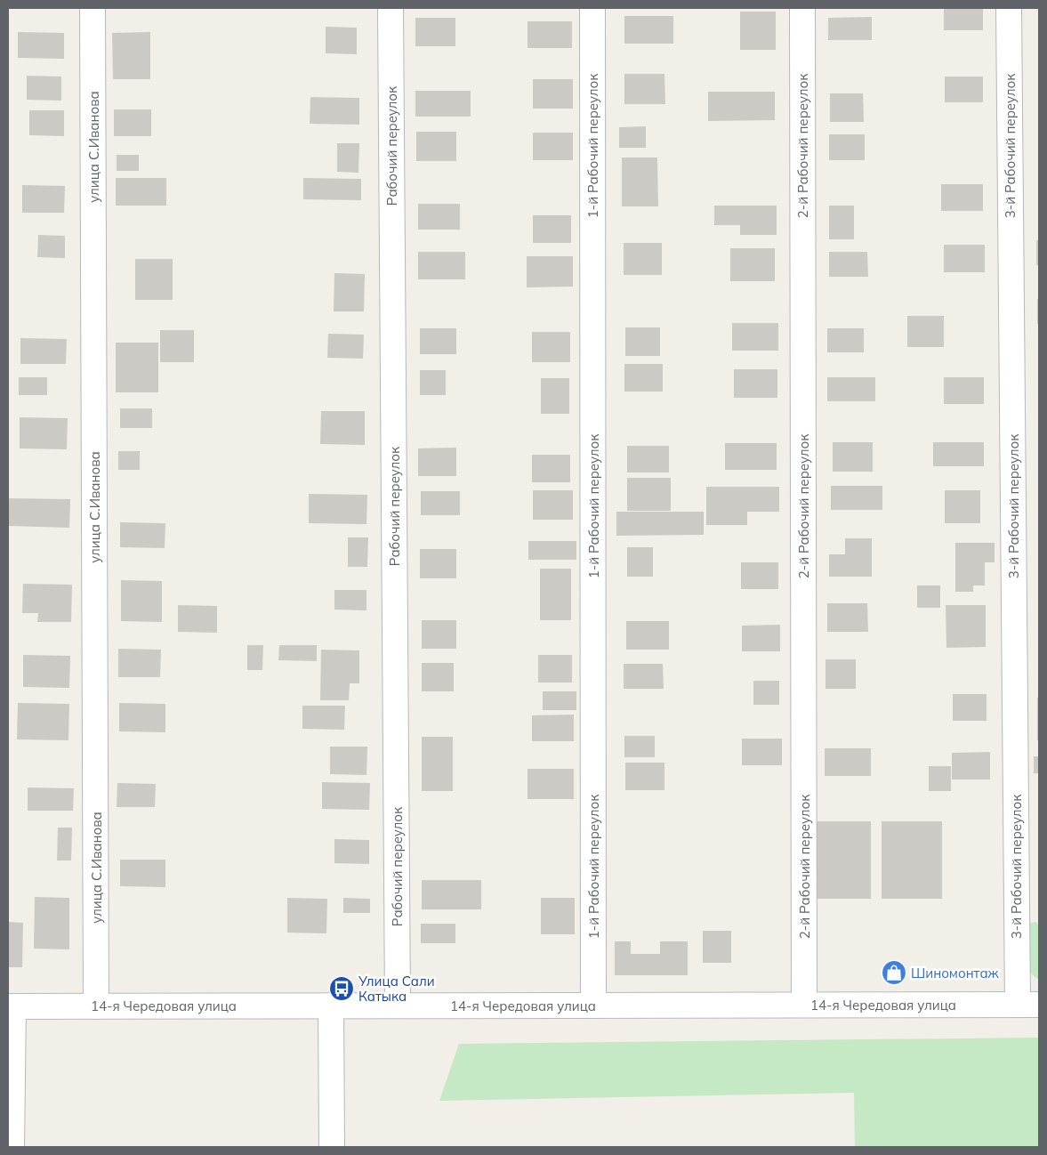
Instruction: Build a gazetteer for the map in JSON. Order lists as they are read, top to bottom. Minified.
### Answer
{"streets":{"street":["Рабочий переулок","1-й Рабочий переулок","2-й Рабочий переулок","3-й Рабочий переулок","улица С.Иванова","14-я Чередовая улица"]},"crossings":[["Рабочий переулок","14-я Чередовая улица"],["1-й Рабочий переулок","14-я Чередовая улица"],["2-й Рабочий переулок","14-я Чередовая улица"],["3-й Рабочий переулок","14-я Чередовая улица"],["улица С.Иванова","14-я Чередовая улица"]],"places":{"shop":["Шиномонтаж"],"bus stop":["Улица Сали Катыка"]}}
